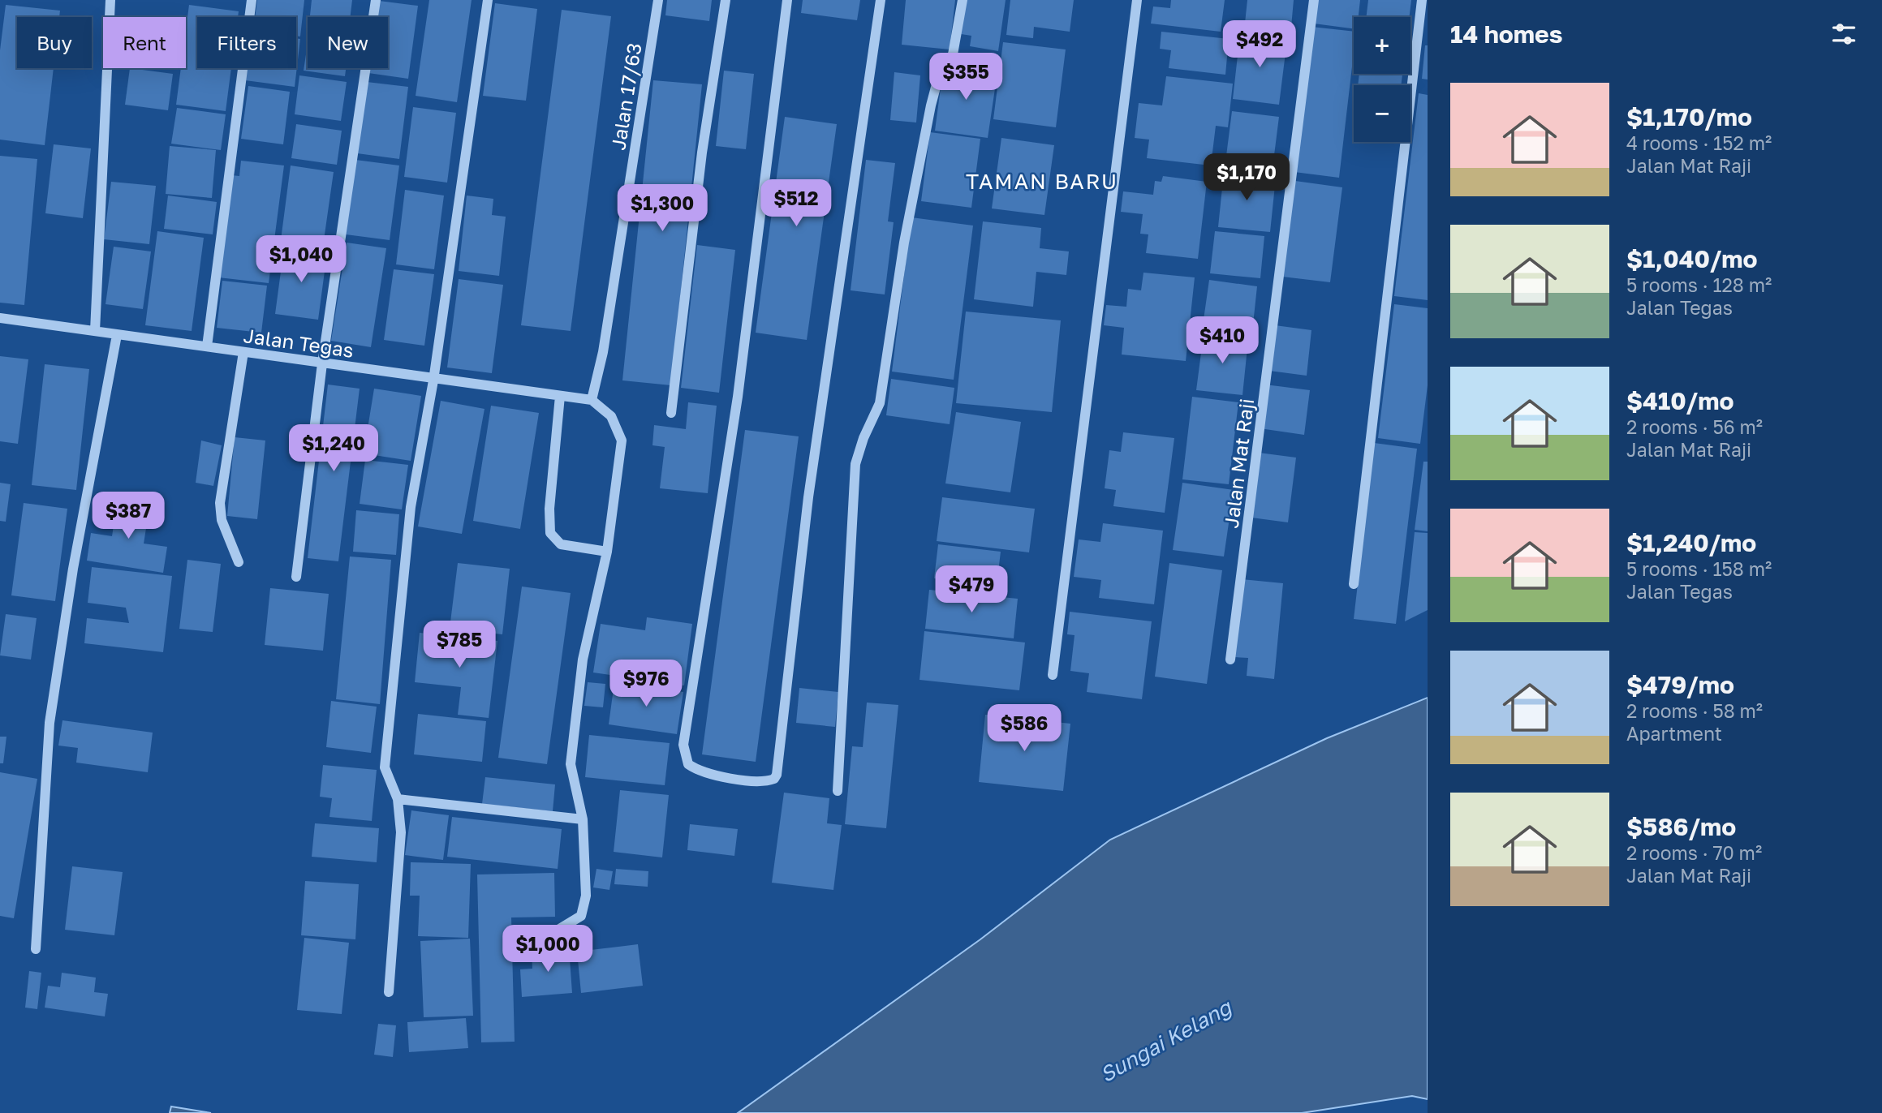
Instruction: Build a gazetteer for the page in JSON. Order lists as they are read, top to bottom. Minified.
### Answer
{"streets":{"street":["Jalan 17/63","Jalan Tegas","Jalan Mat Raji"]},"crossings":[["Jalan 17/63","Jalan Tegas"]],"districts":["TAMAN BARU"],"water":["Sungai Kelang"],"page":{"heading":"14 homes","map_buttons":["+","−"],"chip":["Buy","Rent","Filters","New"],"price":["$492","$355","$1,170","$512","$1,300","$1,040","$410","$1,240","$387","$479","$785","$976","$586","$1,000"],"list":[{"name":"$1,170/mo","note":"4 rooms · 152 m² · Jalan Mat Raji"},{"name":"$1,040/mo","note":"5 rooms · 128 m² · Jalan Tegas"},{"name":"$410/mo","note":"2 rooms · 56 m² · Jalan Mat Raji"},{"name":"$1,240/mo","note":"5 rooms · 158 m² · Jalan Tegas"},{"name":"$479/mo","note":"2 rooms · 58 m² · Apartment"},{"name":"$586/mo","note":"2 rooms · 70 m² · Jalan Mat Raji"}]}}
